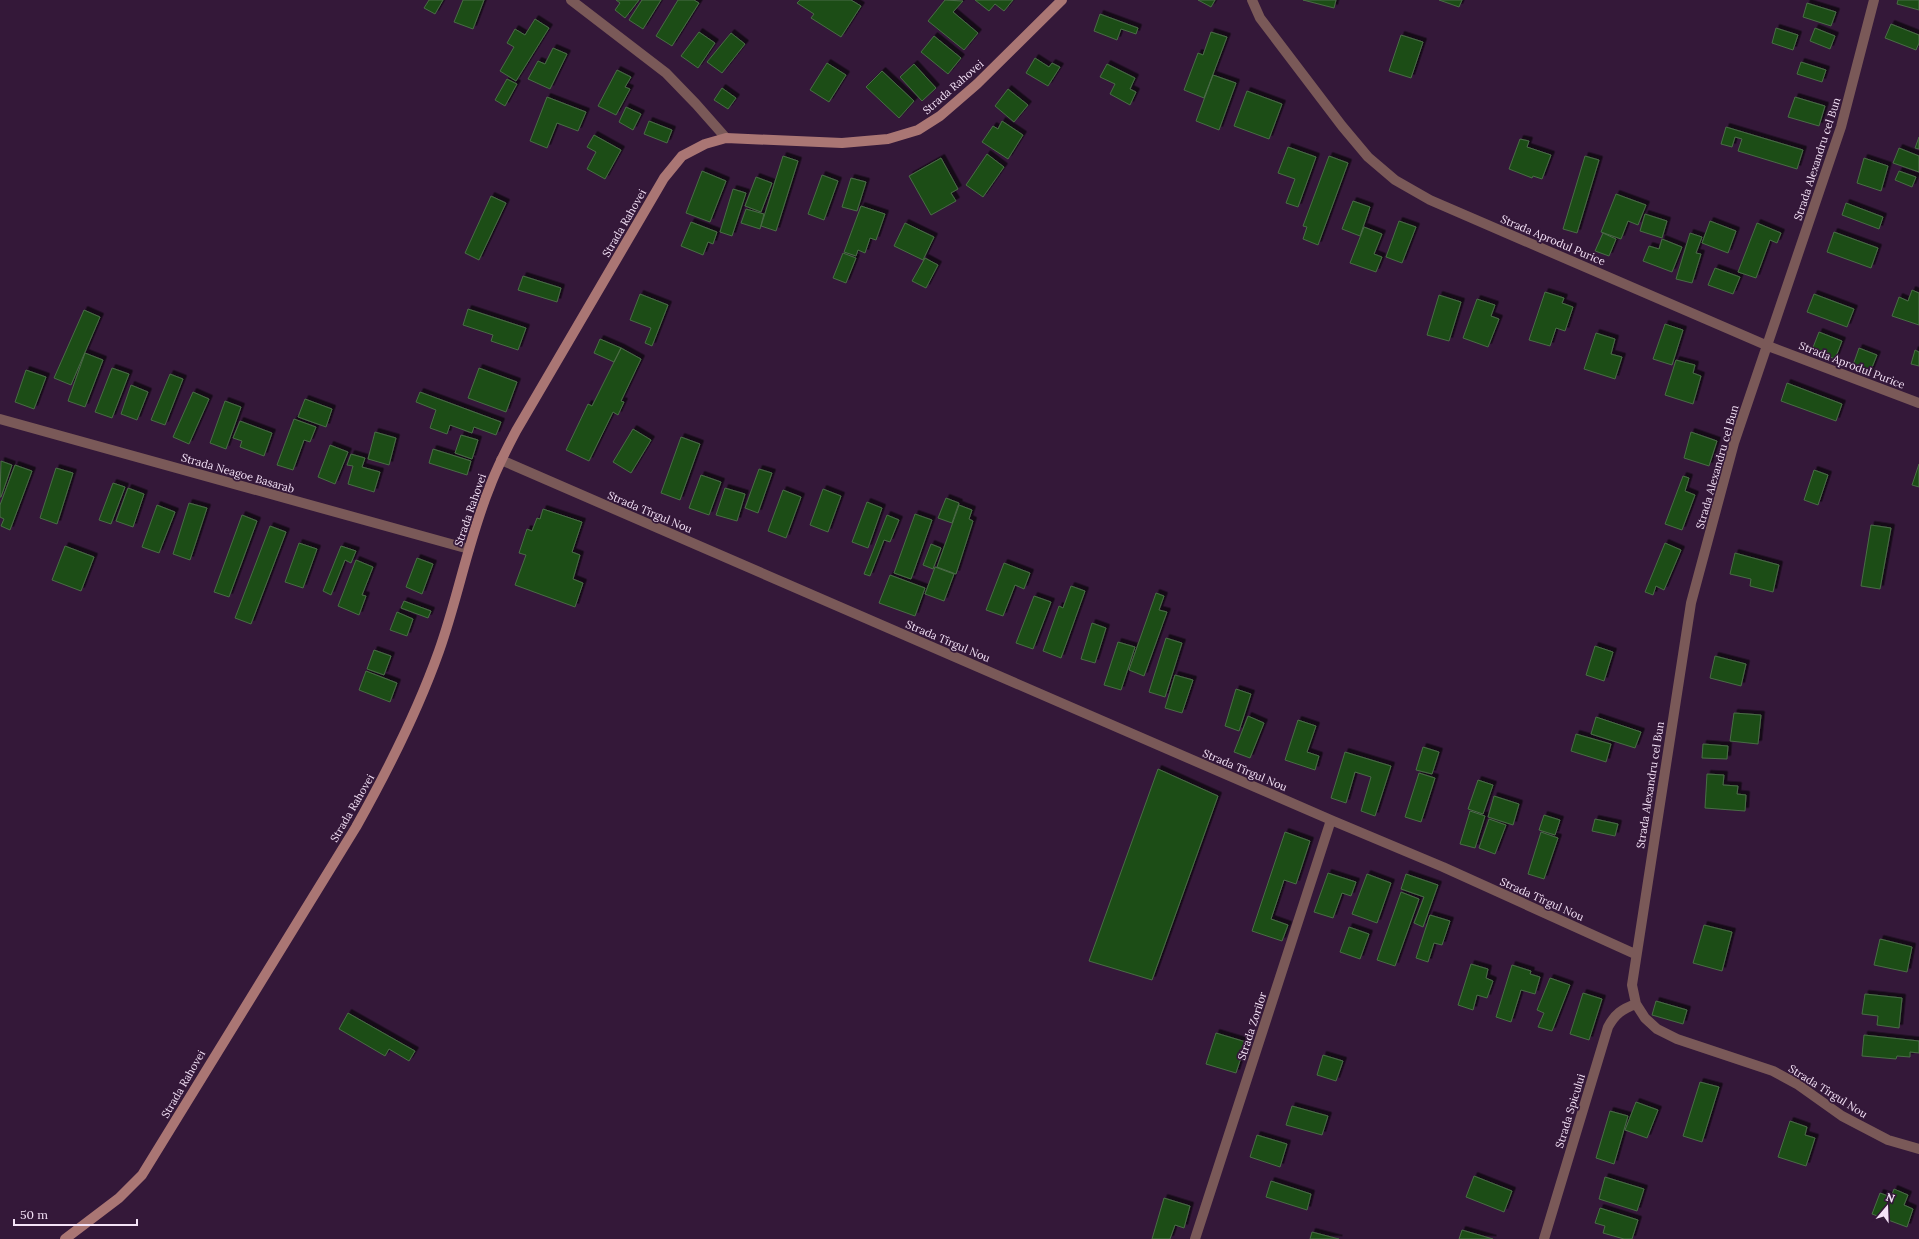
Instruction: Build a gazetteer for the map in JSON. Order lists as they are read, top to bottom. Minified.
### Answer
{"streets":{"main road":["Strada Rahovei"],"street":["Strada Alexandru cel Bun","Strada Aprodul Purice","Strada Neagoe Basarab","Strada Tîrgul Nou","Strada Zorilor","Strada Spicului"]},"crossings":[["Strada Rahovei","Strada Neagoe Basarab"],["Strada Rahovei","Strada Tîrgul Nou"],["Strada Alexandru cel Bun","Strada Aprodul Purice"],["Strada Alexandru cel Bun","Strada Tîrgul Nou"],["Strada Tîrgul Nou","Strada Zorilor"],["Strada Tîrgul Nou","Strada Spicului"]],"scale_bar":"50 m","north":"top"}
